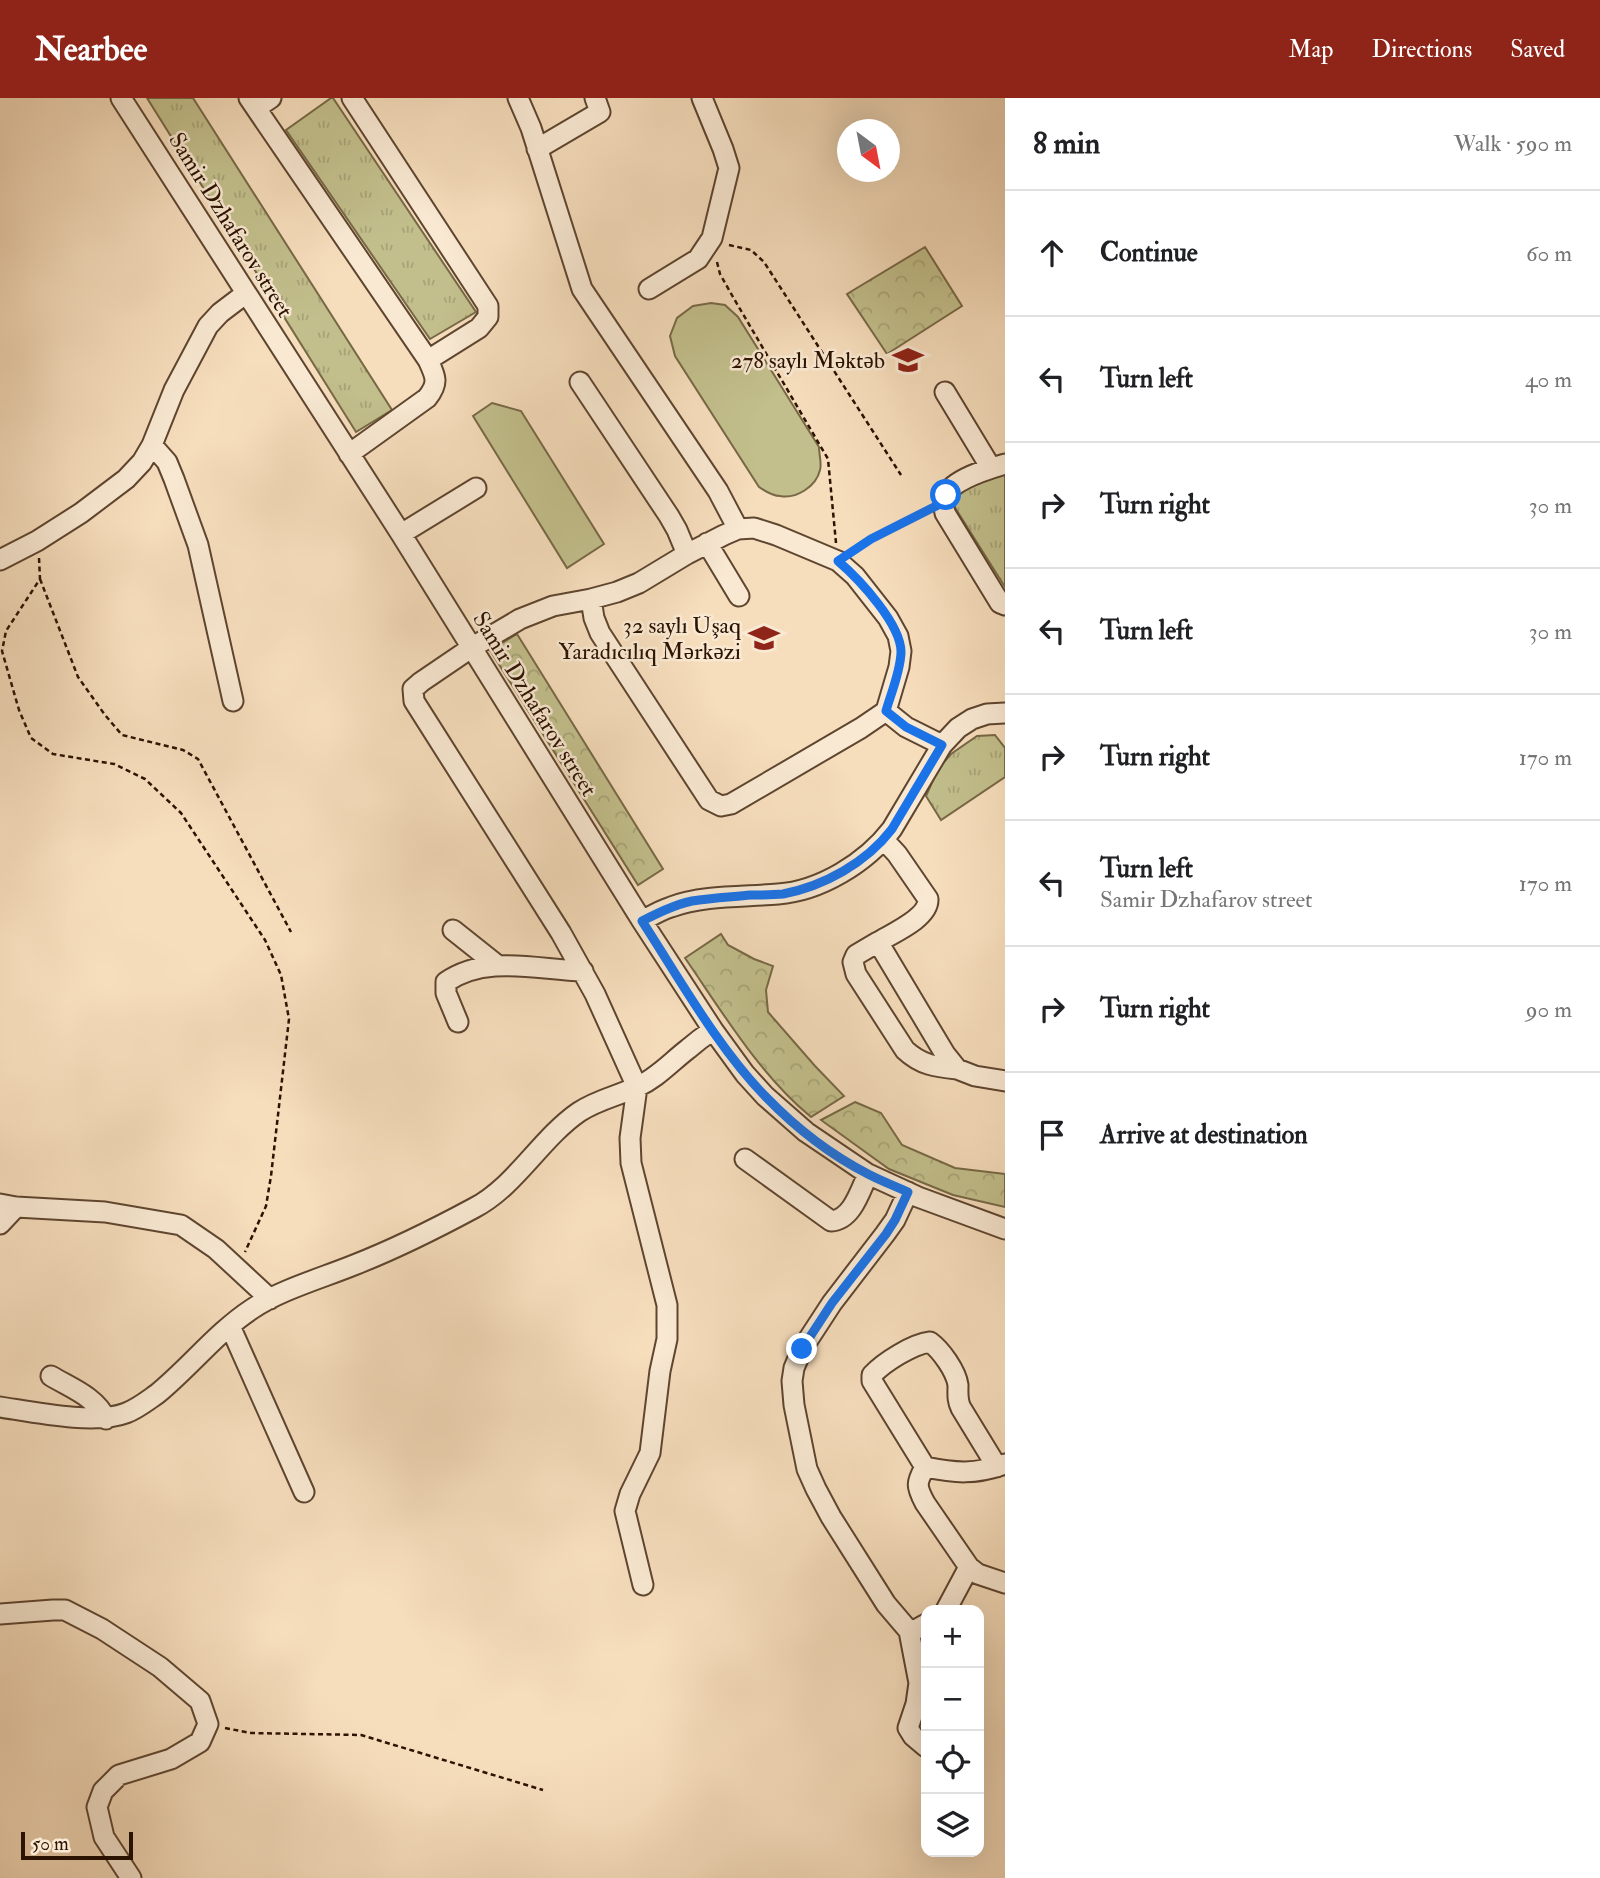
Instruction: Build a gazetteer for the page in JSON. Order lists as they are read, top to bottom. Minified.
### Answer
{"streets":{"street":["Samir Dzhafarov street"]},"places":{"school or university":["278 saylı Məktəb","32 saylı Uşaq Yaradıcılıq Mərkəzi"]},"scale_bar":"50 m","north":"bottom right","page":{"header":"Nearbee","nav":["Map","Directions","Saved"],"heading":["8 min","Walk · 590 m"],"list":[["Continue","60 m"],["Turn left","40 m"],["Turn right","30 m"],["Turn left","30 m"],["Turn right","170 m"],["Turn left","Samir Dzhafarov street","170 m"],["Turn right","90 m"],"Arrive at destination"],"map_buttons":["+","−"],"scale":"50 m"}}
